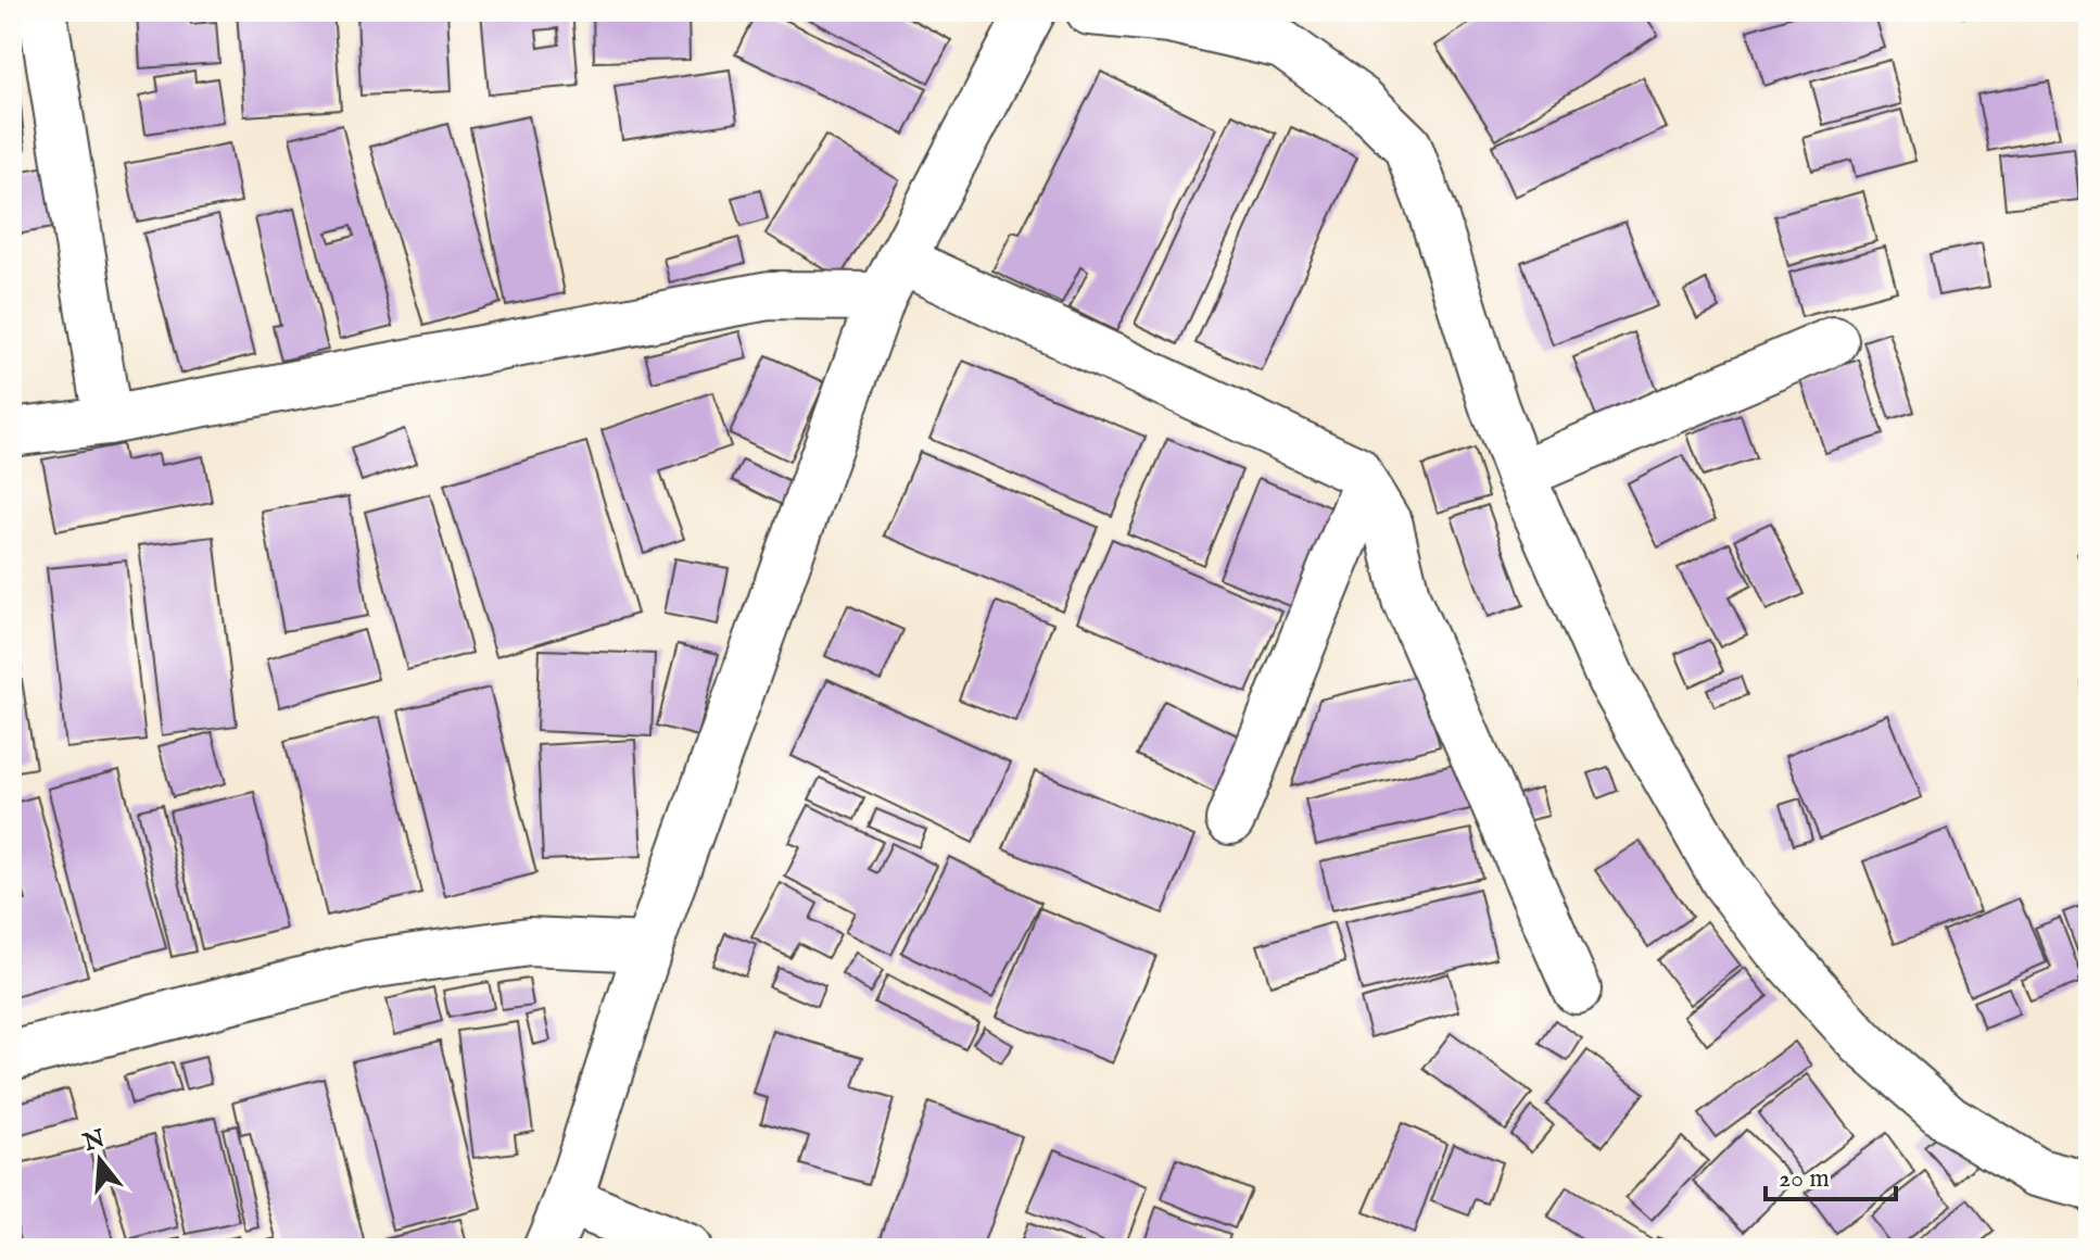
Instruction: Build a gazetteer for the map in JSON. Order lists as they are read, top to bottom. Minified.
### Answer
{"scale_bar":"20 m","north":"top"}
